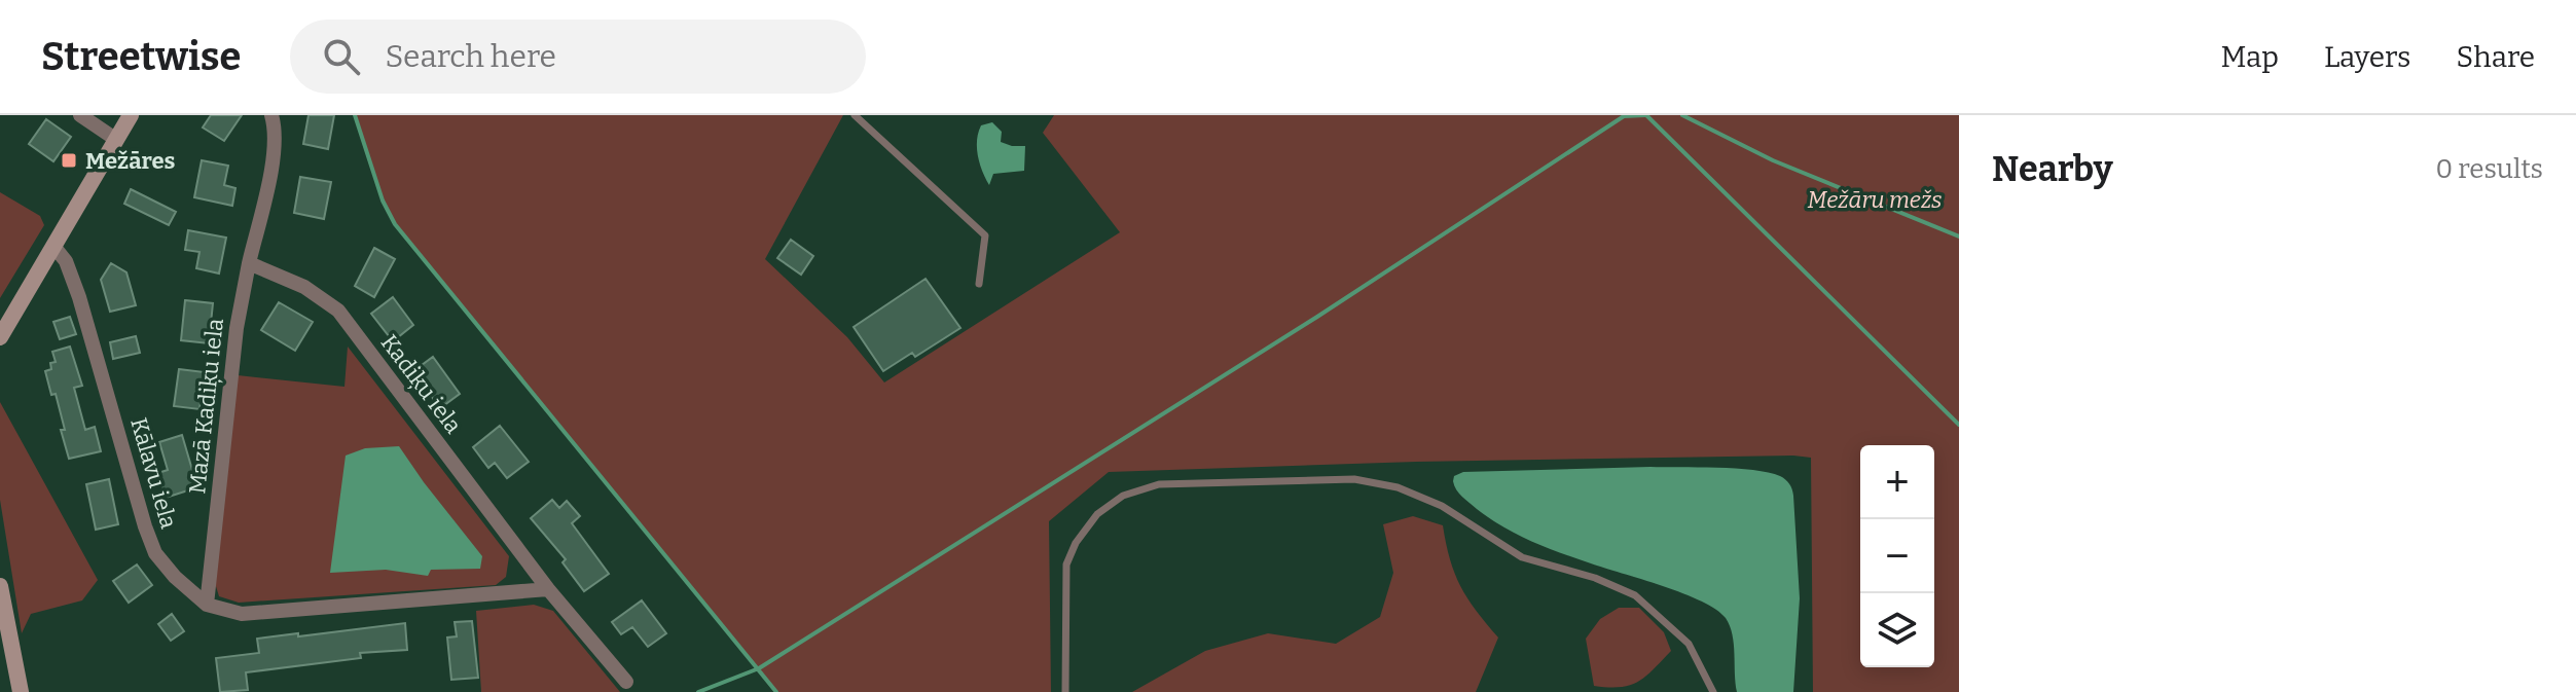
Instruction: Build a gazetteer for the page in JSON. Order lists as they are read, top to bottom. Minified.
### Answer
{"streets":{"street":["Kadiķu iela","Mazā Kadiķu iela","Kālavu iela"]},"crossings":[["Kadiķu iela","Mazā Kadiķu iela"],["Kadiķu iela","Kālavu iela"],["Mazā Kadiķu iela","Kālavu iela"]],"parks":["Mežāru mežs"],"places":{"transit":["Mežāres"]},"page":{"header":"Streetwise","search":"Search here","nav":["Map","Layers","Share"],"heading":["Nearby","0 results"],"map_buttons":["+","−"]}}
